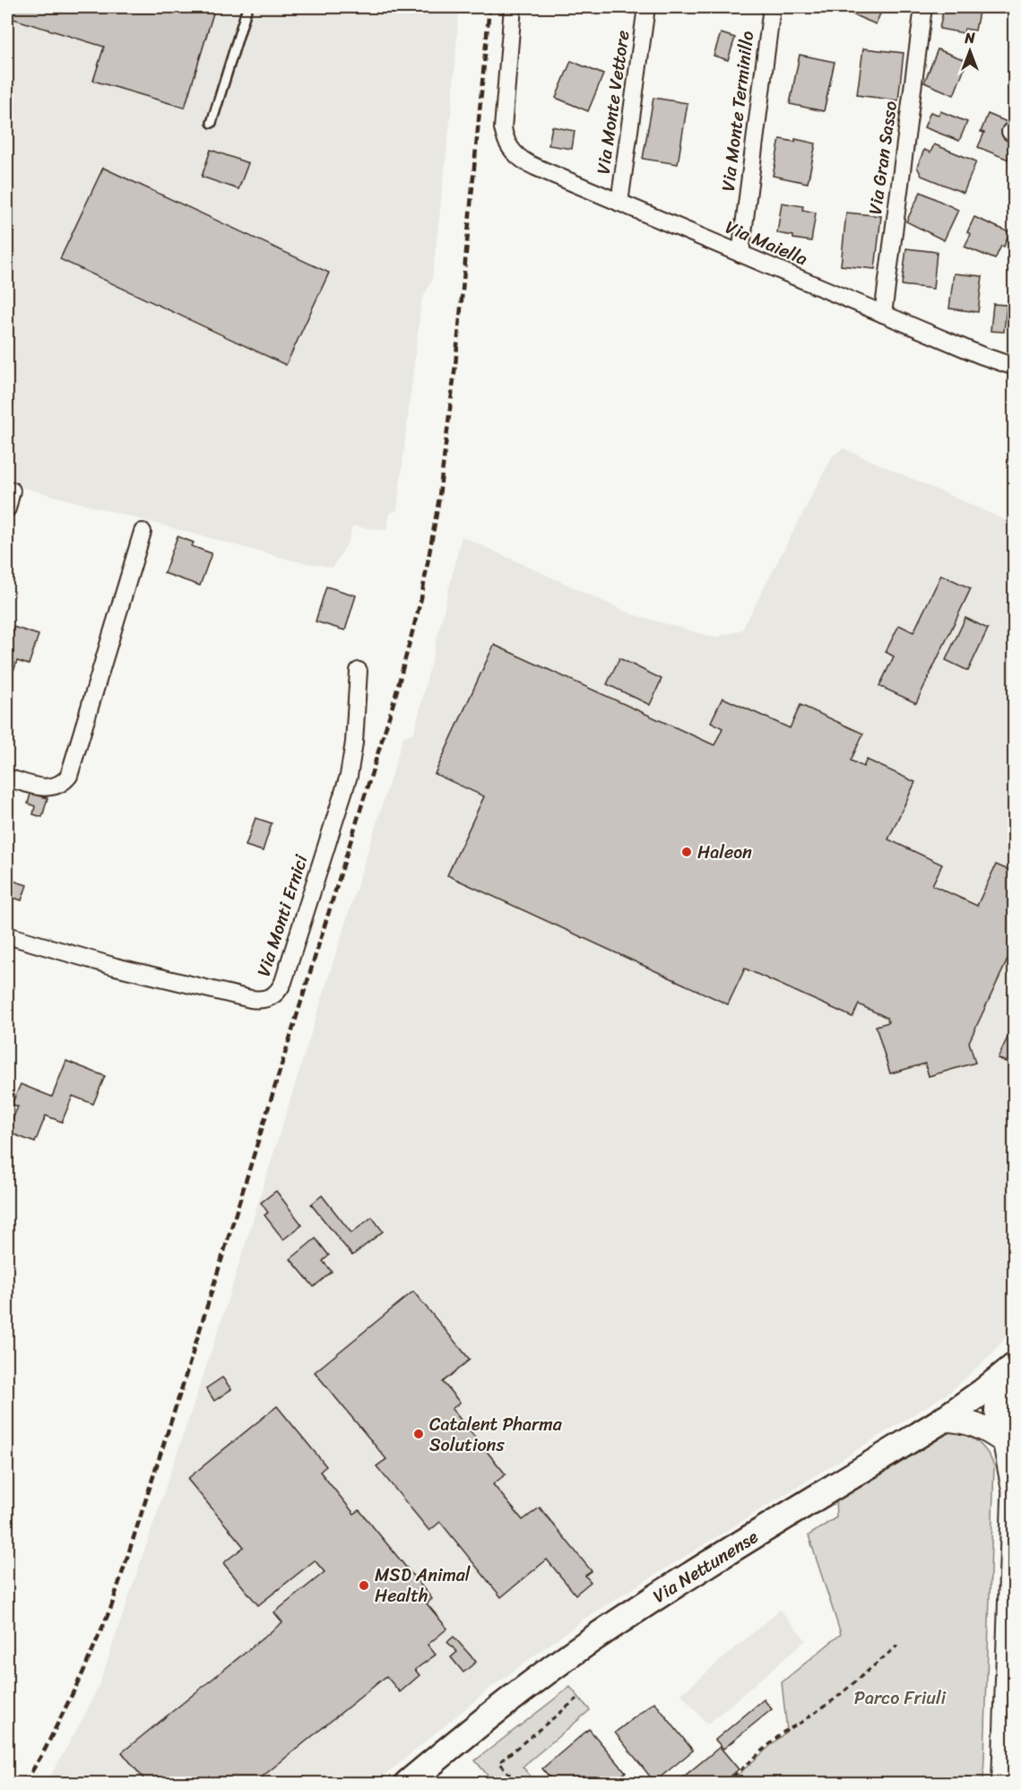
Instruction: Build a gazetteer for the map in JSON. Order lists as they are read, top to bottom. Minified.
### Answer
{"streets":{"main road":["Via Nettunense"],"street":["Via Monte Vettore","Via Monte Terminillo","Via Gran Sasso","Via Maiella","Via Monti Ernici"]},"crossings":[["Via Monte Vettore","Via Maiella"],["Via Monte Terminillo","Via Maiella"],["Via Gran Sasso","Via Maiella"]],"parks":["Parco Friuli"],"places":["Haleon","Catalent Pharma Solutions","MSD Animal Health"],"north":"top"}
